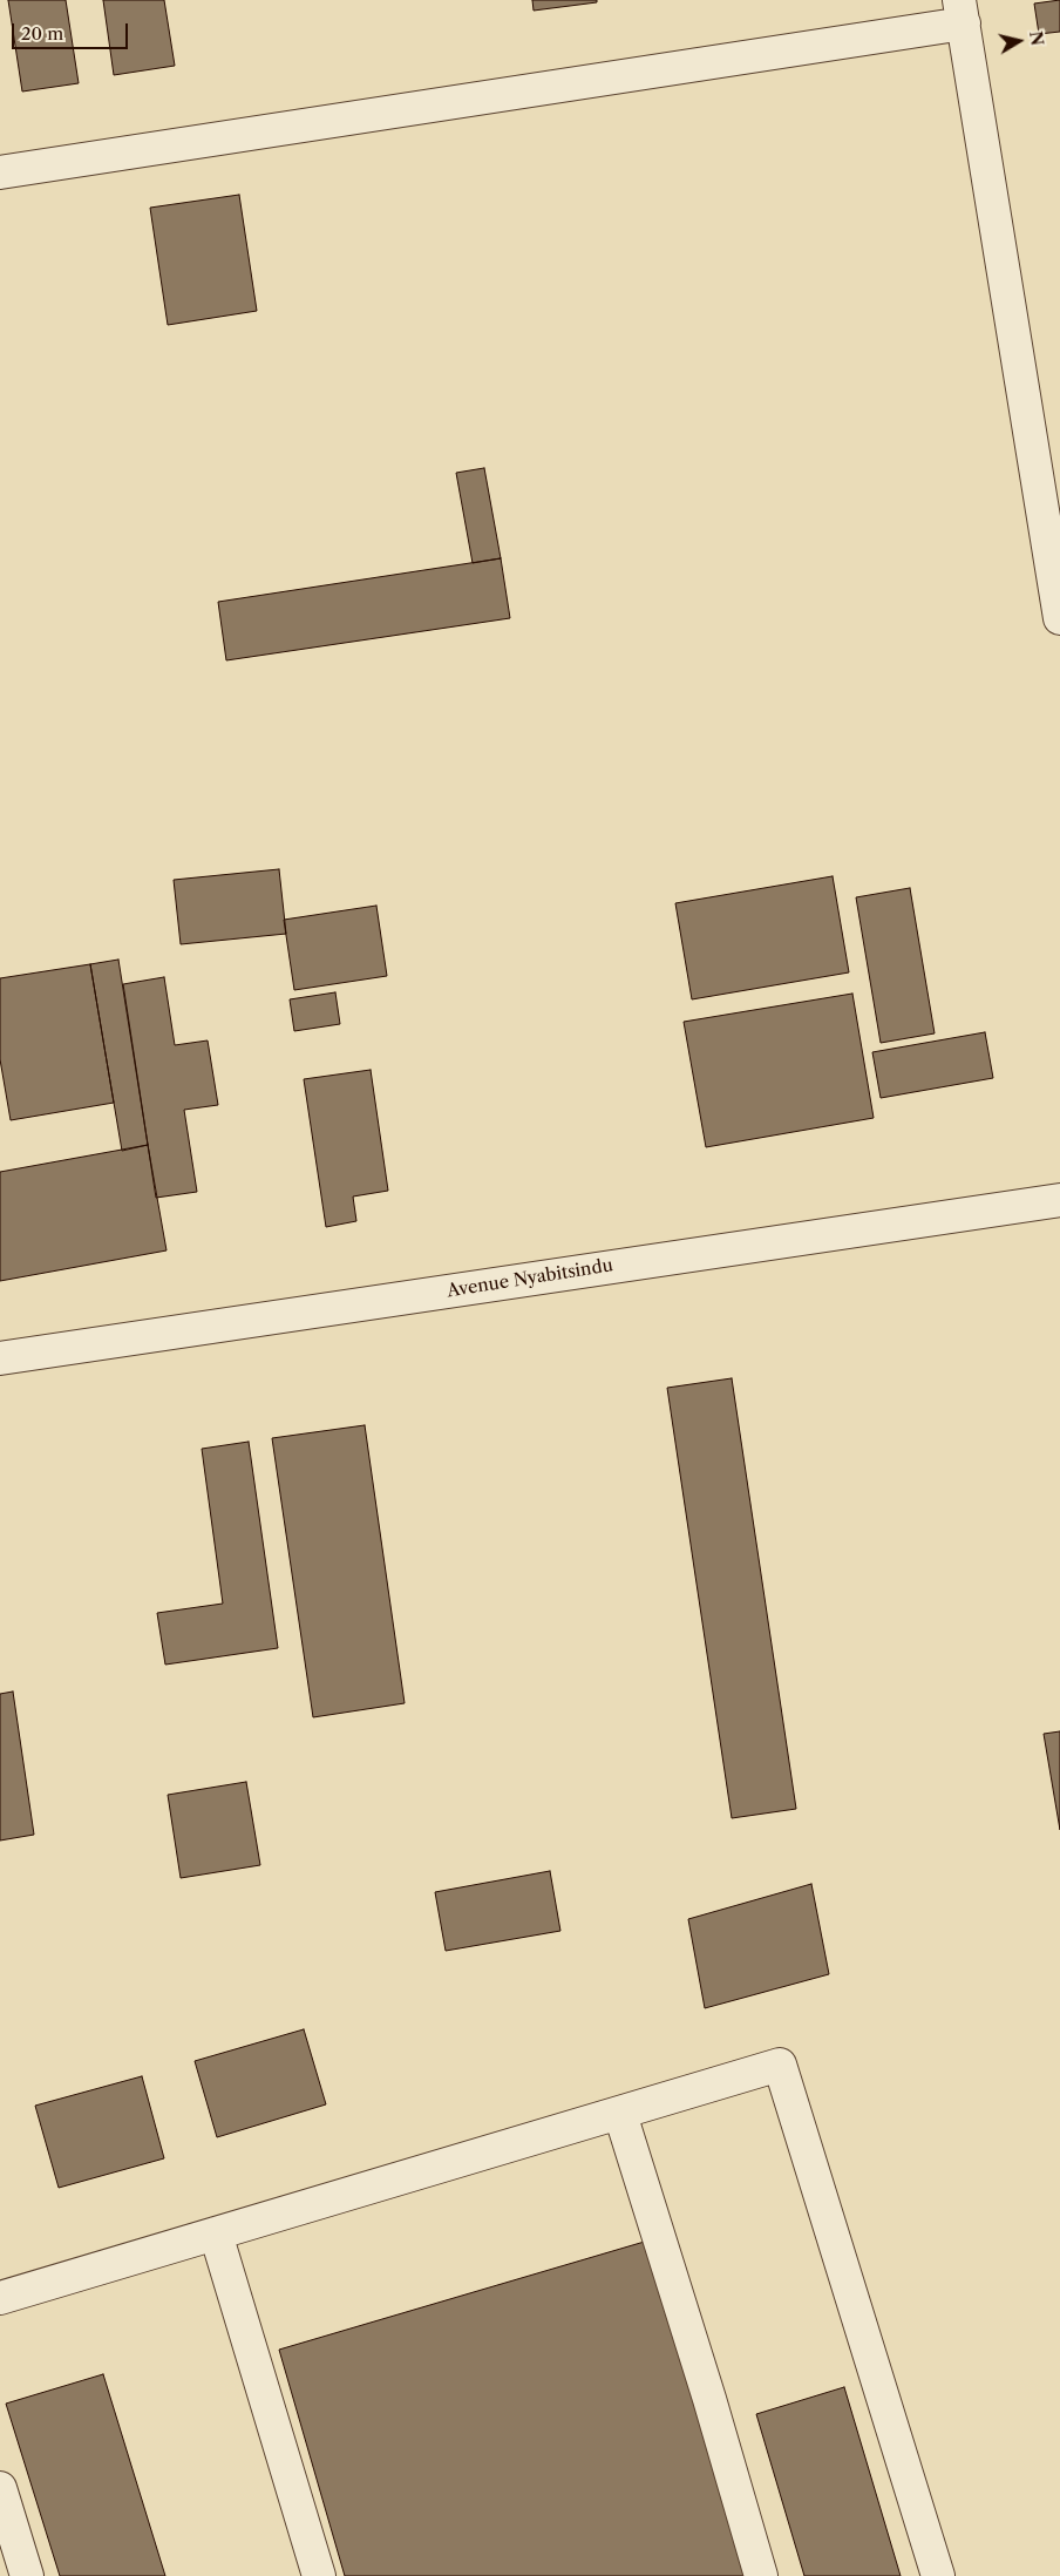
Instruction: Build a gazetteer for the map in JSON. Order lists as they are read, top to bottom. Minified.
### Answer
{"streets":{"street":["Avenue Nyabitsindu"]},"scale_bar":"20 m","north":"right"}
